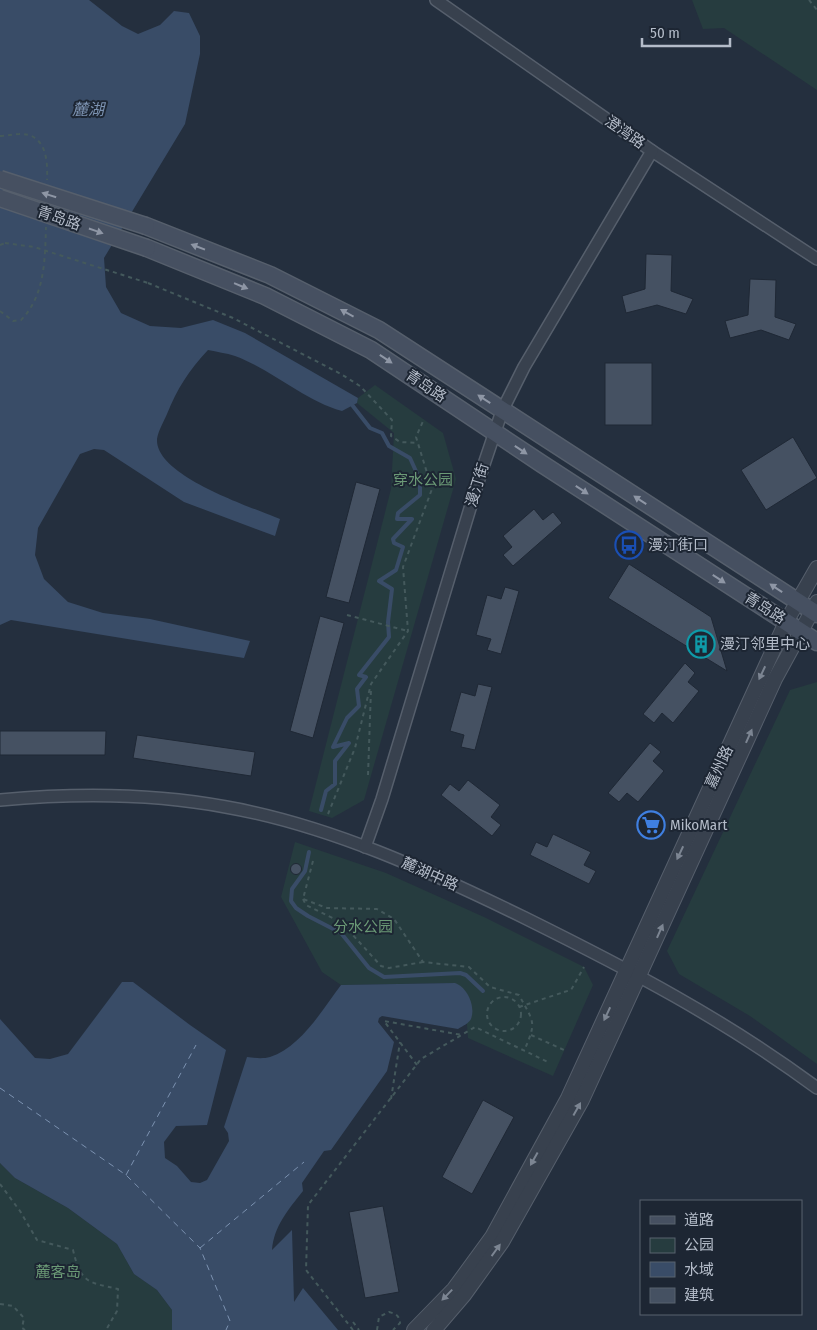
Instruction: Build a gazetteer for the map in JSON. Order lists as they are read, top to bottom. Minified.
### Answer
{"streets":{"main road":["青岛路"],"street":["澄湾路","漫汀街","嘉州路","麓湖中路"]},"crossings":[["澄湾路","漫汀街"],["青岛路","漫汀街"],["青岛路","嘉州路"],["漫汀街","麓湖中路"],["嘉州路","麓湖中路"]],"water":["麓湖"],"parks":["穿水公园","分水公园","麓客岛"],"places":{"bus stop":["漫汀街口"],"building":["漫汀邻里中心"],"supermarket":["MikoMart"]},"legend":["道路","公园","水域","建筑"],"scale_bar":"50 m"}
